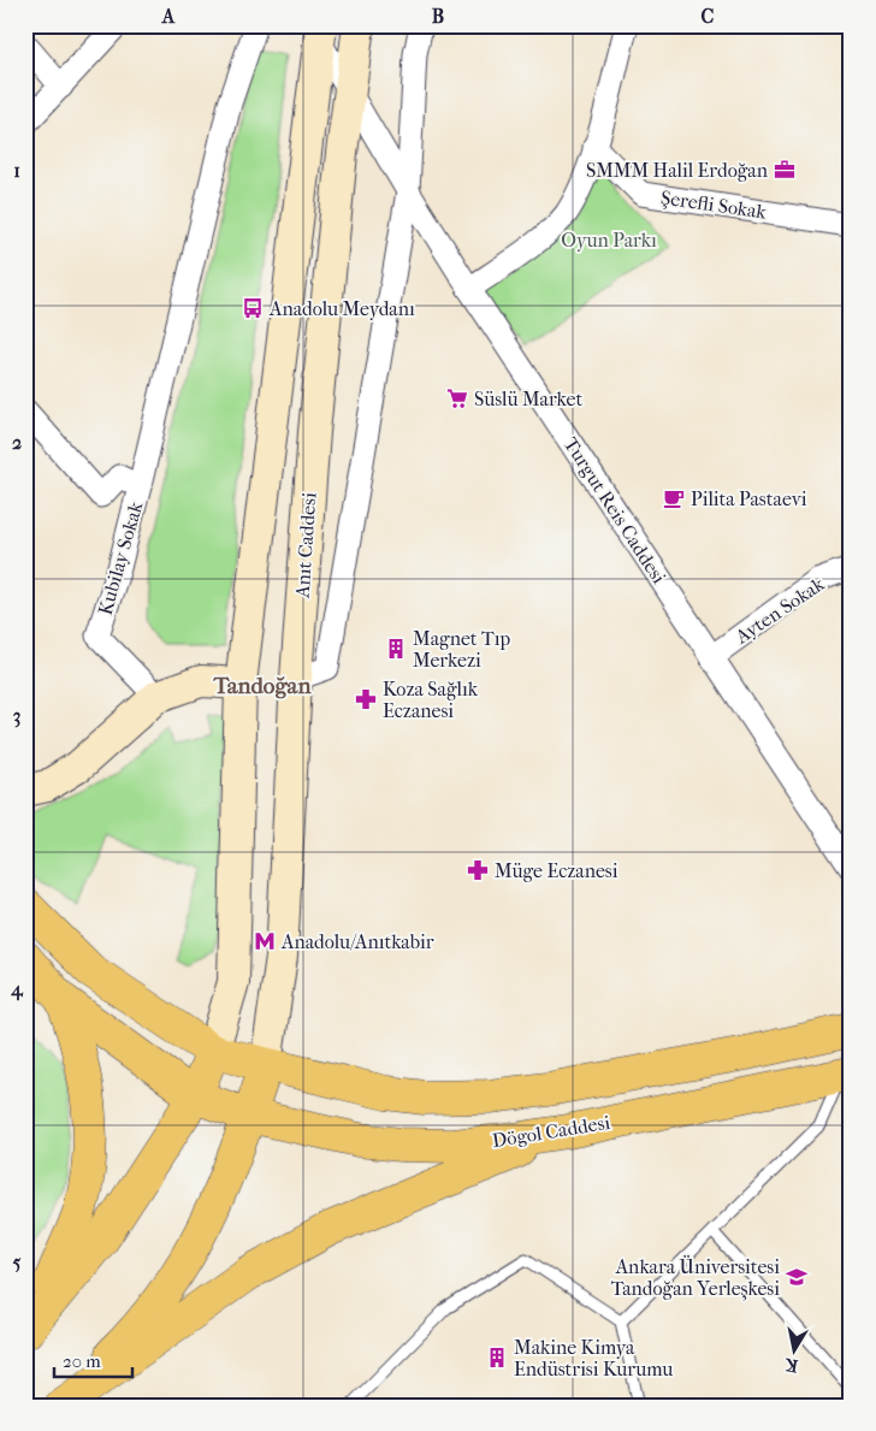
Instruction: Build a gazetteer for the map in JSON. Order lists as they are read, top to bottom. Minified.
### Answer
{"streets":{"main road":["Anıt Caddesi","Dögol Caddesi"],"street":["Şerefli Sokak","Turgut Reis Caddesi","Kubilay Sokak","Ayten Sokak"]},"crossings":[["Turgut Reis Caddesi","Anıt Caddesi"],["Turgut Reis Caddesi","Ayten Sokak"]],"districts":["Tandoğan"],"parks":["Oyun Parkı"],"places":{"office":["SMMM Halil Erdoğan"],"bus stop":["Anadolu Meydanı"],"supermarket":["Süslü Market"],"cafe":["Pilita Pastaevi"],"building":["Magnet Tıp Merkezi","Makine Kimya Endüstrisi Kurumu"],"pharmacy":["Koza Sağlık Eczanesi","Müge Eczanesi"],"metro station":["Anadolu/Anıtkabir"],"school or university":["Ankara Üniversitesi Tandoğan Yerleşkesi"]},"scale_bar":"20 m","north":"bottom","grid":{"columns":["A","B","C"],"rows":["1","2","3","4","5"]}}
